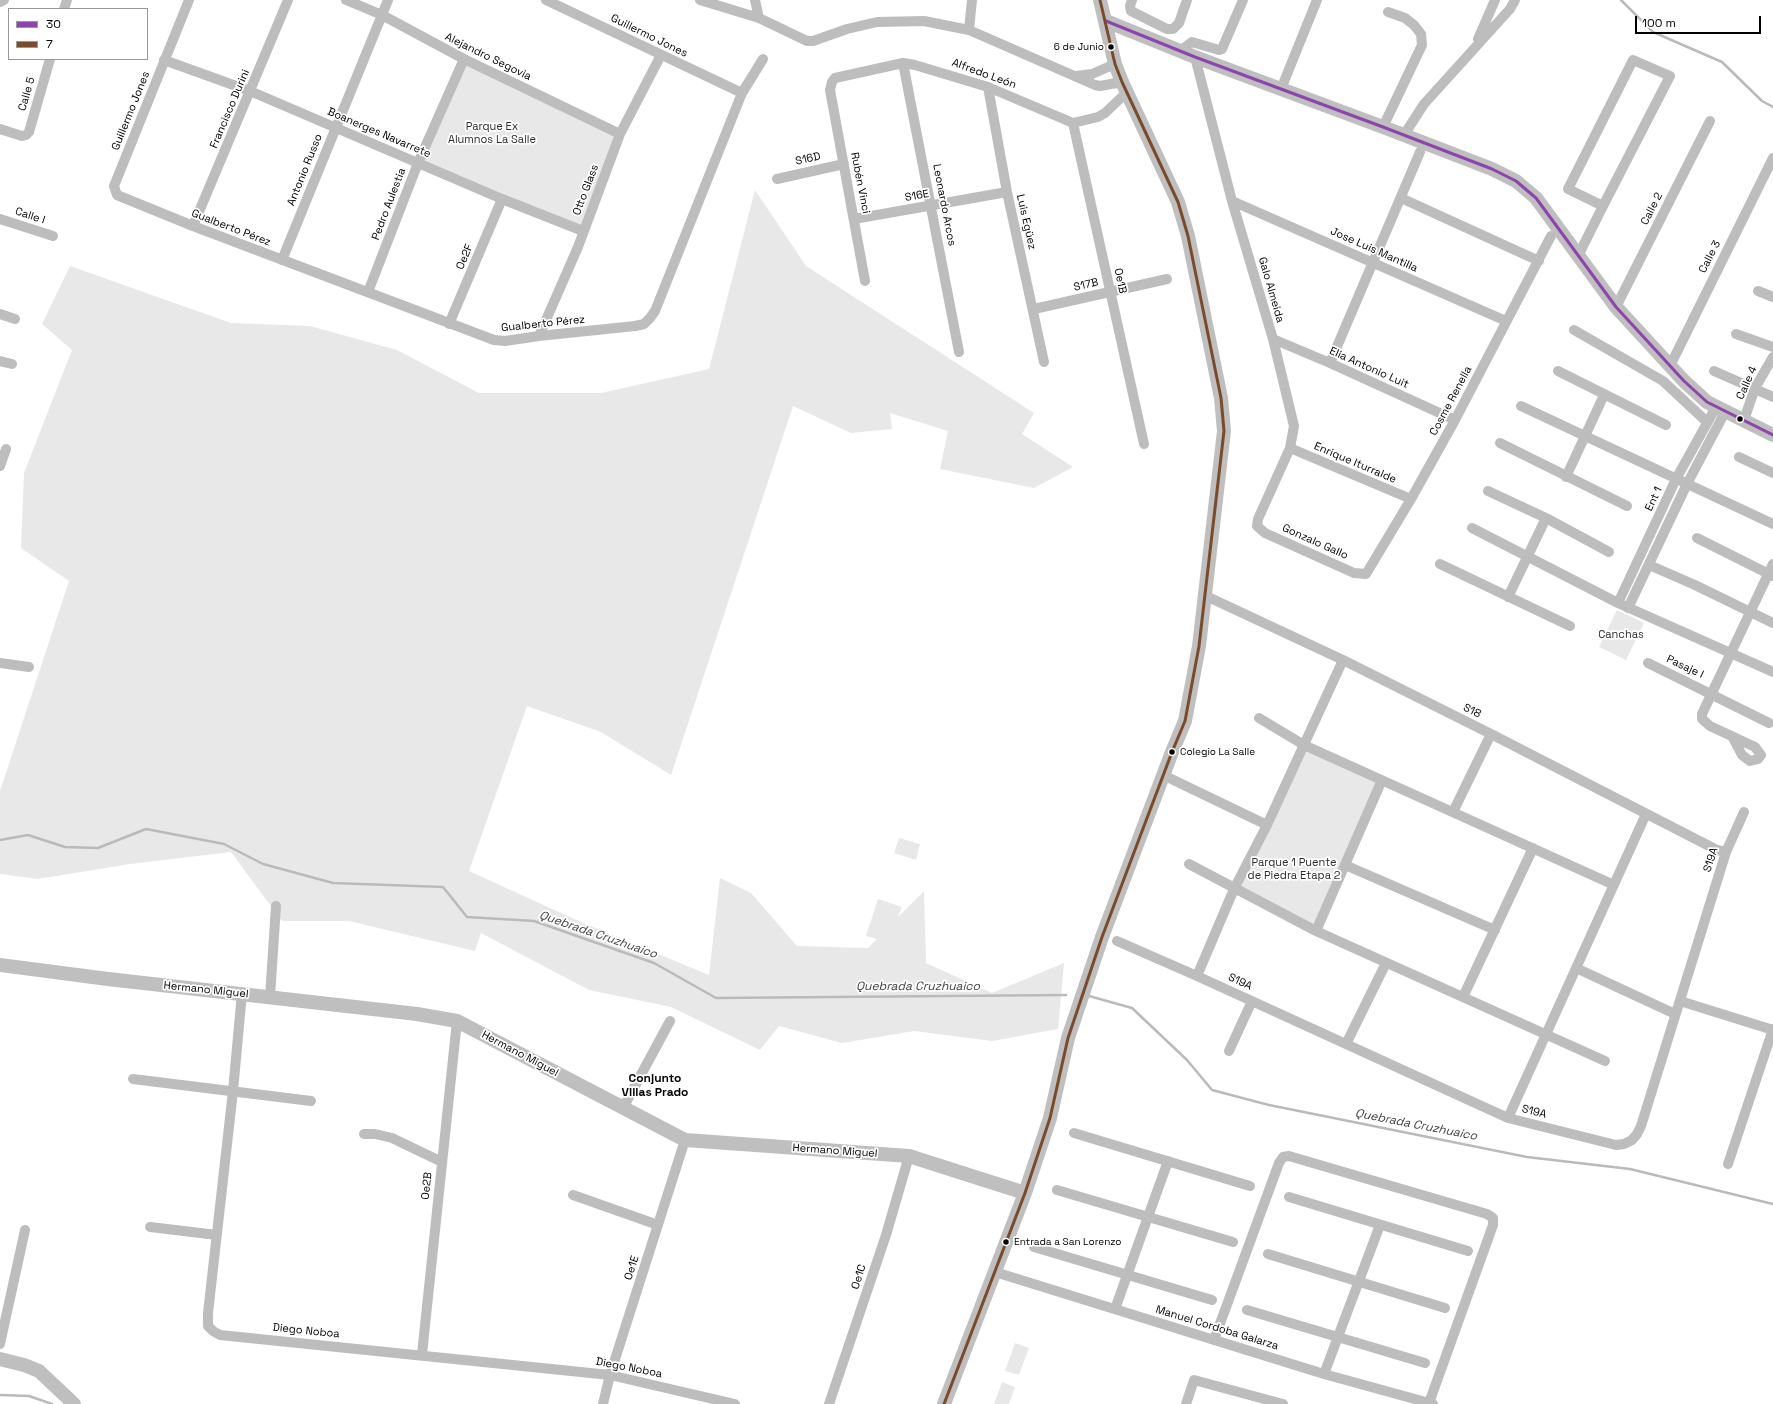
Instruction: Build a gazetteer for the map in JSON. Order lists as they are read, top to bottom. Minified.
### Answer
{"streets":{"street":["Guillermo Jones","Alejandro Segovia","Alfredo León","Calle 5","Francisco Durini","Boanerges Navarrete","S16D","Antonio Russo","Rubén Vinci","Otto Glass","S16E","Pedro Aulestia","Leonardo Arcos","Calle 2","Calle I","Luis Egüez","Gualberto Pérez","Jose Luis Mantilla","Oe2F","Calle 3","Oe1B","S17B","Galo Almeida","Elia Antonio Luit","Calle 4","Cosme Renella","Enrique Iturralde","Ent 1","Gonzalo Gallo","Pasaje I","S18","S19A","Hermano Miguel","Oe2B","Oe1E","Oe1C","Manuel Cordoba Galarza","Diego Noboa"]},"crossings":[["Guillermo Jones","Boanerges Navarrete"],["Guillermo Jones","Otto Glass"],["Guillermo Jones","Gualberto Pérez"],["Alejandro Segovia","Antonio Russo"],["Alejandro Segovia","Otto Glass"],["Alejandro Segovia","Pedro Aulestia"],["Alfredo León","Rubén Vinci"],["Alfredo León","Leonardo Arcos"],["Alfredo León","Luis Egüez"],["Alfredo León","Oe1B"],["Francisco Durini","Boanerges Navarrete"],["Francisco Durini","Gualberto Pérez"],["Boanerges Navarrete","Antonio Russo"],["Boanerges Navarrete","Otto Glass"],["Boanerges Navarrete","Pedro Aulestia"],["Boanerges Navarrete","Oe2F"],["S16D","Rubén Vinci"],["Antonio Russo","Gualberto Pérez"],["Rubén Vinci","S16E"],["Otto Glass","Gualberto Pérez"],["S16E","Leonardo Arcos"],["S16E","Luis Egüez"],["Pedro Aulestia","Gualberto Pérez"],["Luis Egüez","S17B"],["Gualberto Pérez","Oe2F"],["Jose Luis Mantilla","Galo Almeida"],["Jose Luis Mantilla","Cosme Renella"],["Oe1B","S17B"],["Galo Almeida","Elia Antonio Luit"],["Galo Almeida","Enrique Iturralde"],["Galo Almeida","Gonzalo Gallo"],["Elia Antonio Luit","Cosme Renella"],["Cosme Renella","Enrique Iturralde"],["Cosme Renella","Gonzalo Gallo"],["S18","S19A"],["Hermano Miguel","Oe2B"],["Hermano Miguel","Oe1E"],["Hermano Miguel","Oe1C"],["Hermano Miguel","Diego Noboa"],["Oe2B","Diego Noboa"],["Oe1E","Diego Noboa"]],"districts":["Conjunto Villas Prado"],"water":["Quebrada Cruzhuaico"],"parks":["Parque Ex Alumnos La Salle","Canchas","Parque 1 Puente de Piedra Etapa 2"],"places":["6 de Junio","Colegio La Salle","Entrada a San Lorenzo"],"lines":["transit line 7","transit line 30"],"legend":["30","7"],"scale_bar":"100 m"}
